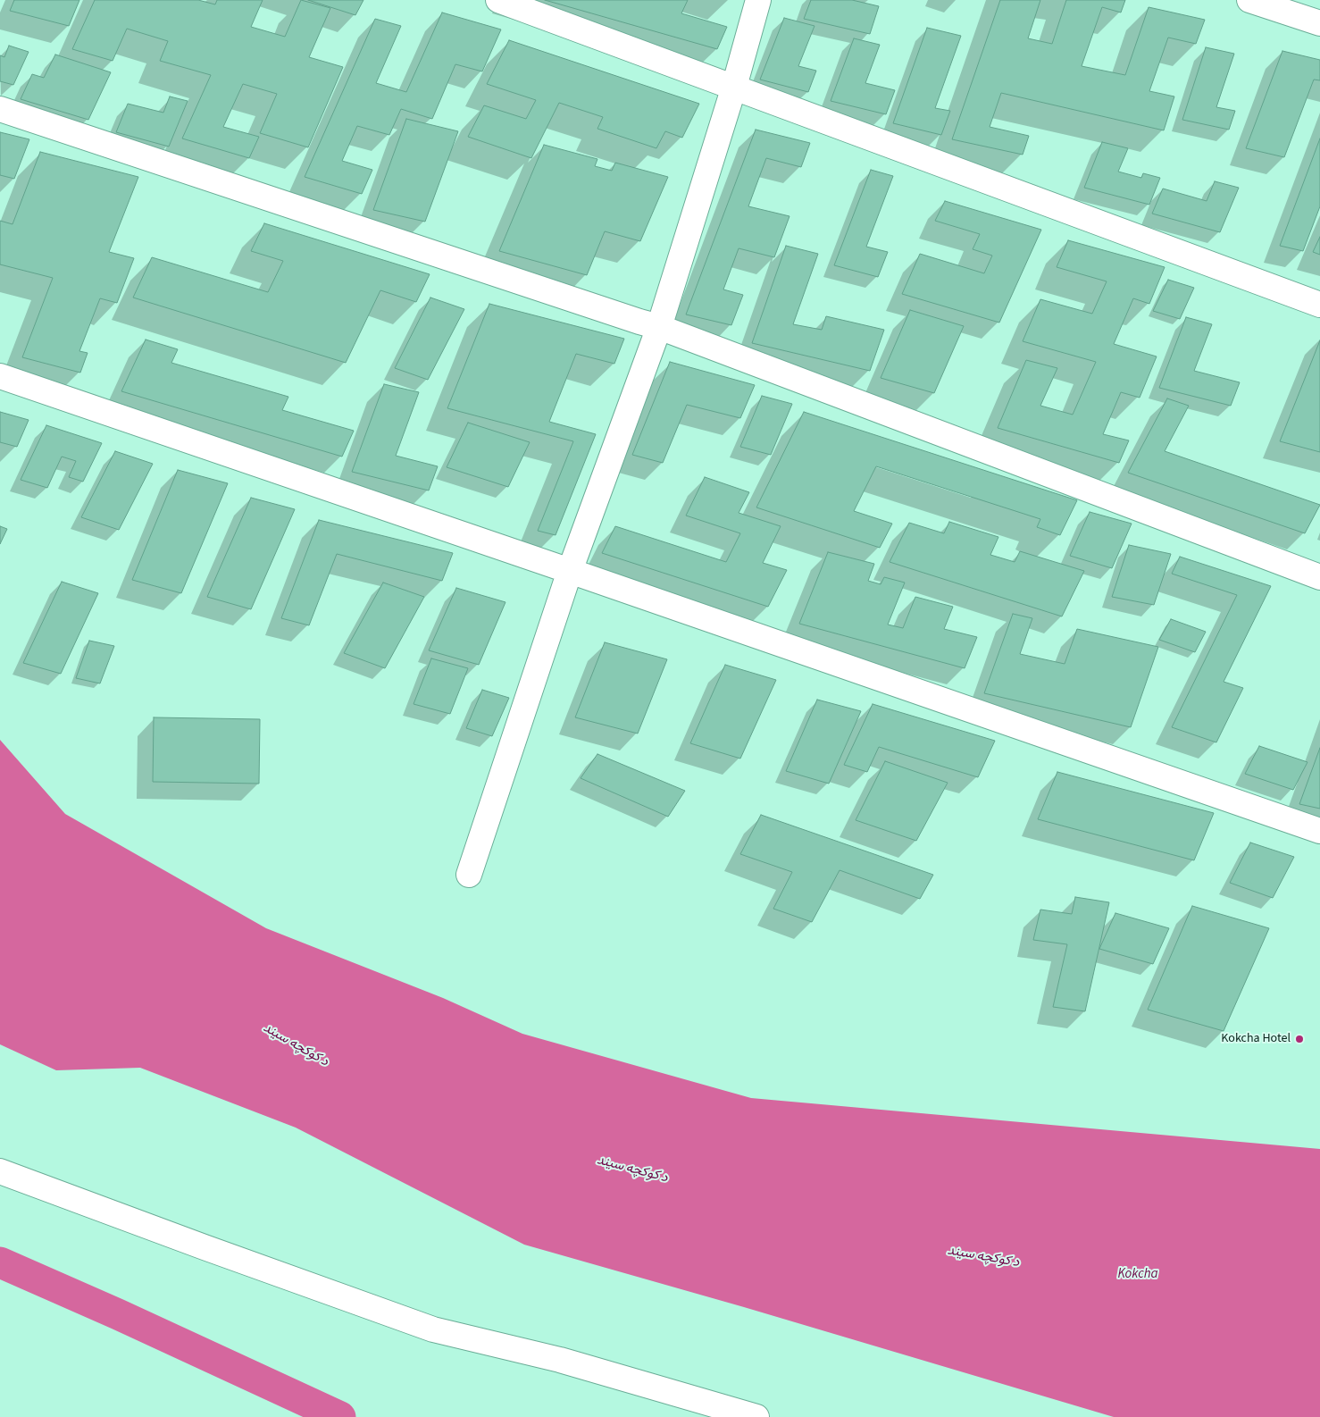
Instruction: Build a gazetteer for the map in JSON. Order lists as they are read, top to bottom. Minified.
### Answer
{"water":["د کوکچه سیند","Kokcha"],"places":["Kokcha Hotel"]}
